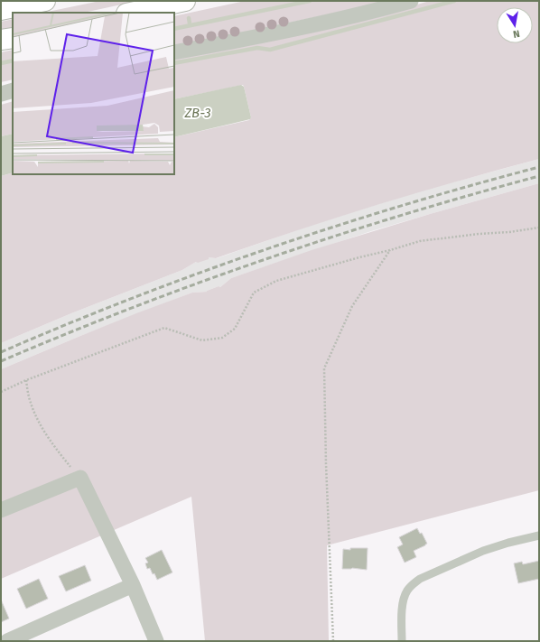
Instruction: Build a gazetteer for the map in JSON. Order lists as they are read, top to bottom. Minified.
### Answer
{"water":["ZB-3"],"north":"bottom"}
